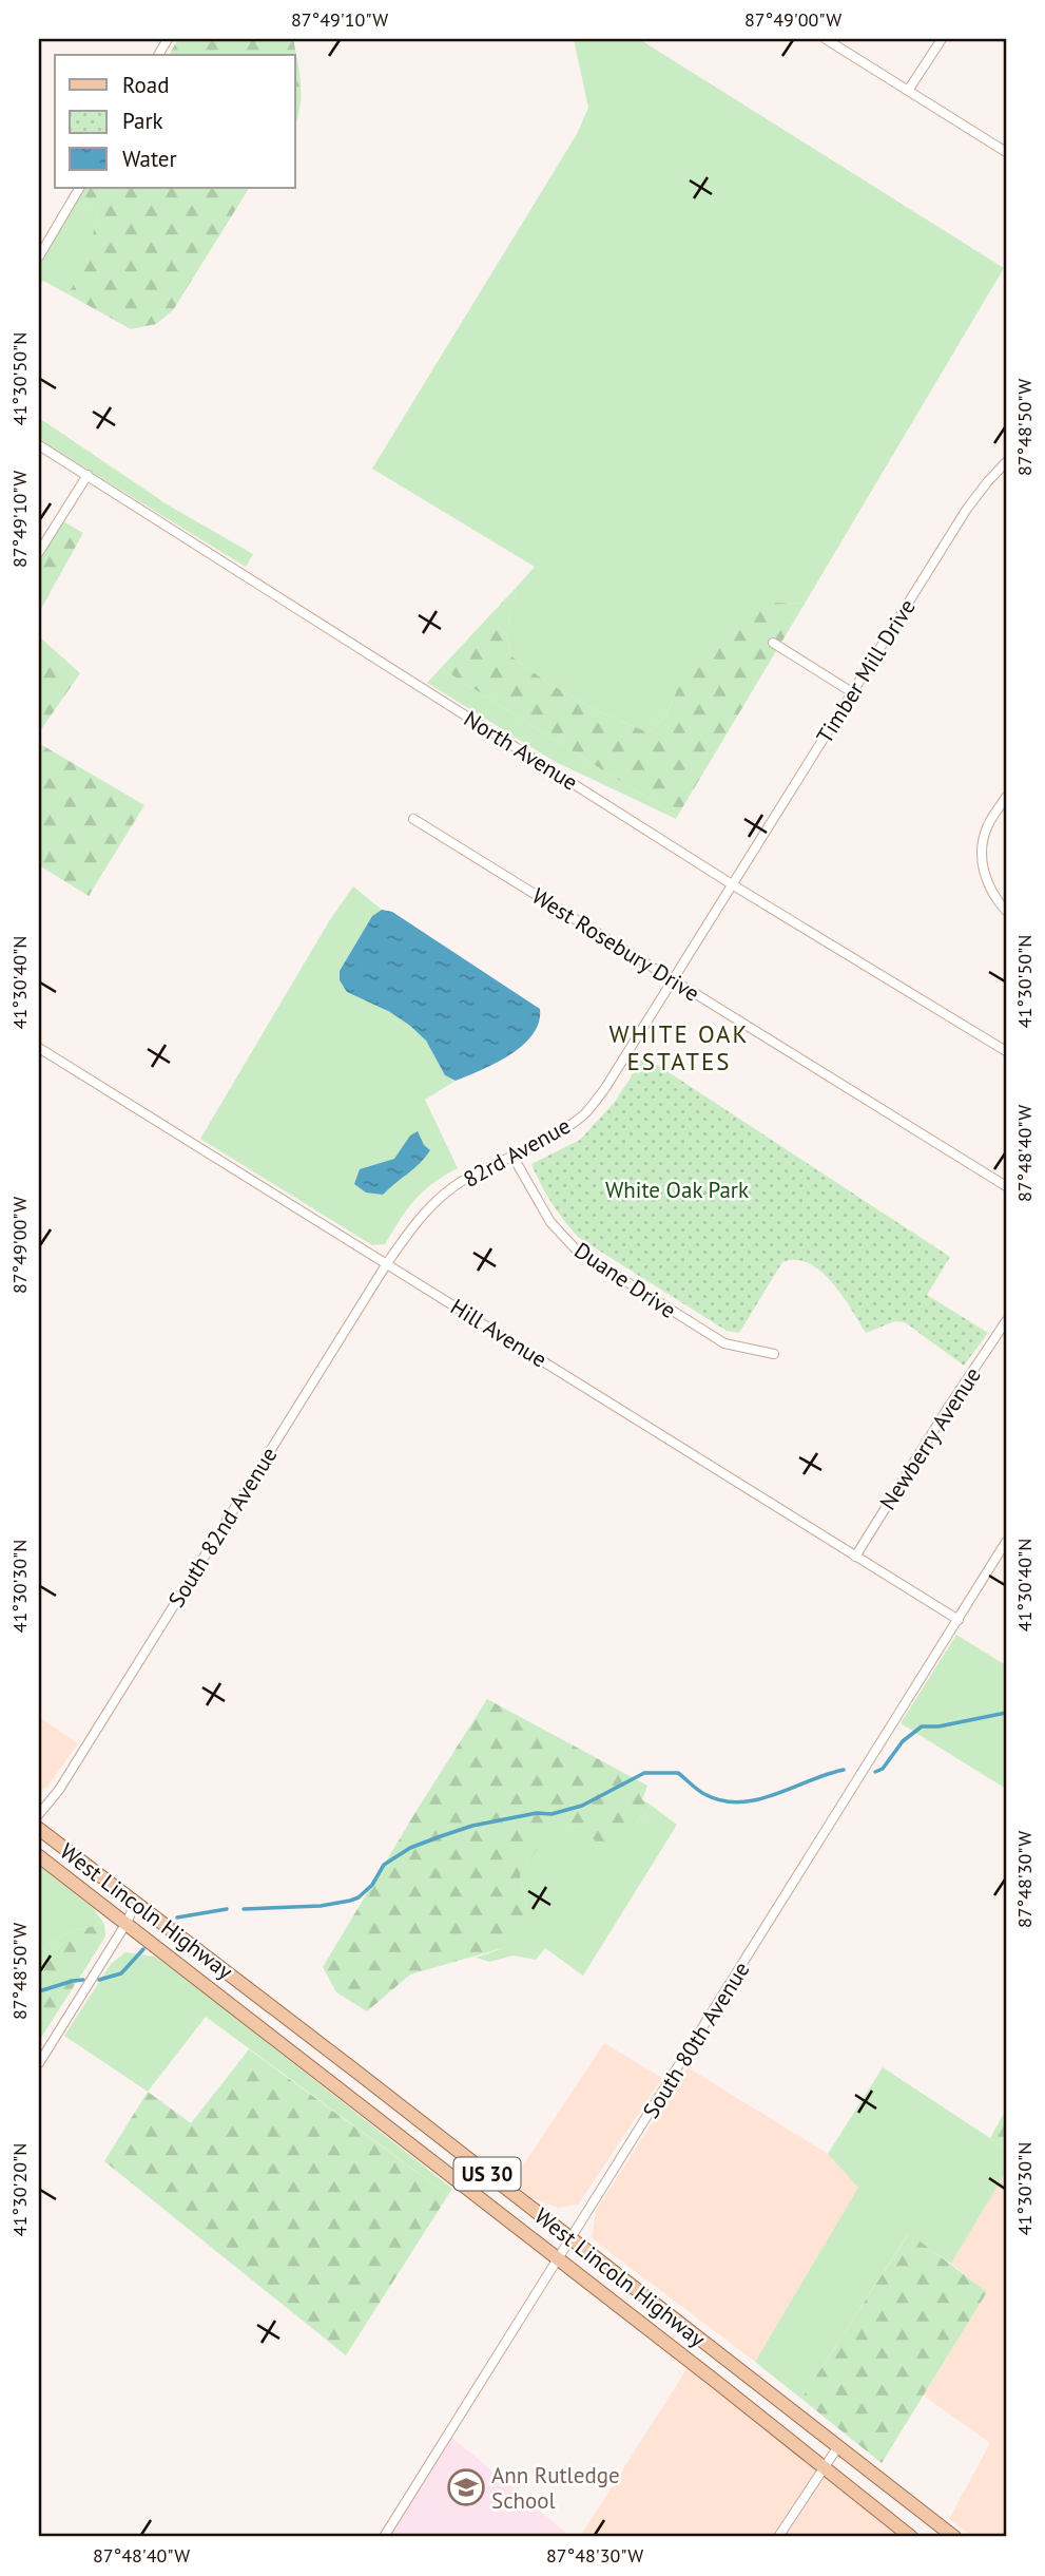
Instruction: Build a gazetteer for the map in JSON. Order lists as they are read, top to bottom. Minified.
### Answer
{"streets":{"main road":["West Lincoln Highway","US 30"],"street":["Timber Mill Drive","North Avenue","West Rosebury Drive","82rd Avenue","Duane Drive","Hill Avenue","Newberry Avenue","South 82nd Avenue","South 80th Avenue"]},"crossings":[["Timber Mill Drive","North Avenue"],["Timber Mill Drive","82rd Avenue"],["North Avenue","82rd Avenue"],["West Rosebury Drive","82rd Avenue"],["82rd Avenue","Duane Drive"],["82rd Avenue","Hill Avenue"],["82rd Avenue","South 82nd Avenue"],["Hill Avenue","Newberry Avenue"],["Hill Avenue","South 82nd Avenue"],["Hill Avenue","South 80th Avenue"],["West Lincoln Highway","South 80th Avenue"]],"districts":["WHITE OAK ESTATES"],"parks":["White Oak Park"],"places":{"school or university":["Ann Rutledge School"]},"legend":["Road","Park","Water"],"coordinates":["87°49'10\"W","87°49'00\"W","41°30'50\"N","87°48'50\"W","41°30'40\"N","87°48'40\"W","41°30'30\"N","87°48'30\"W","41°30'20\"N"]}
